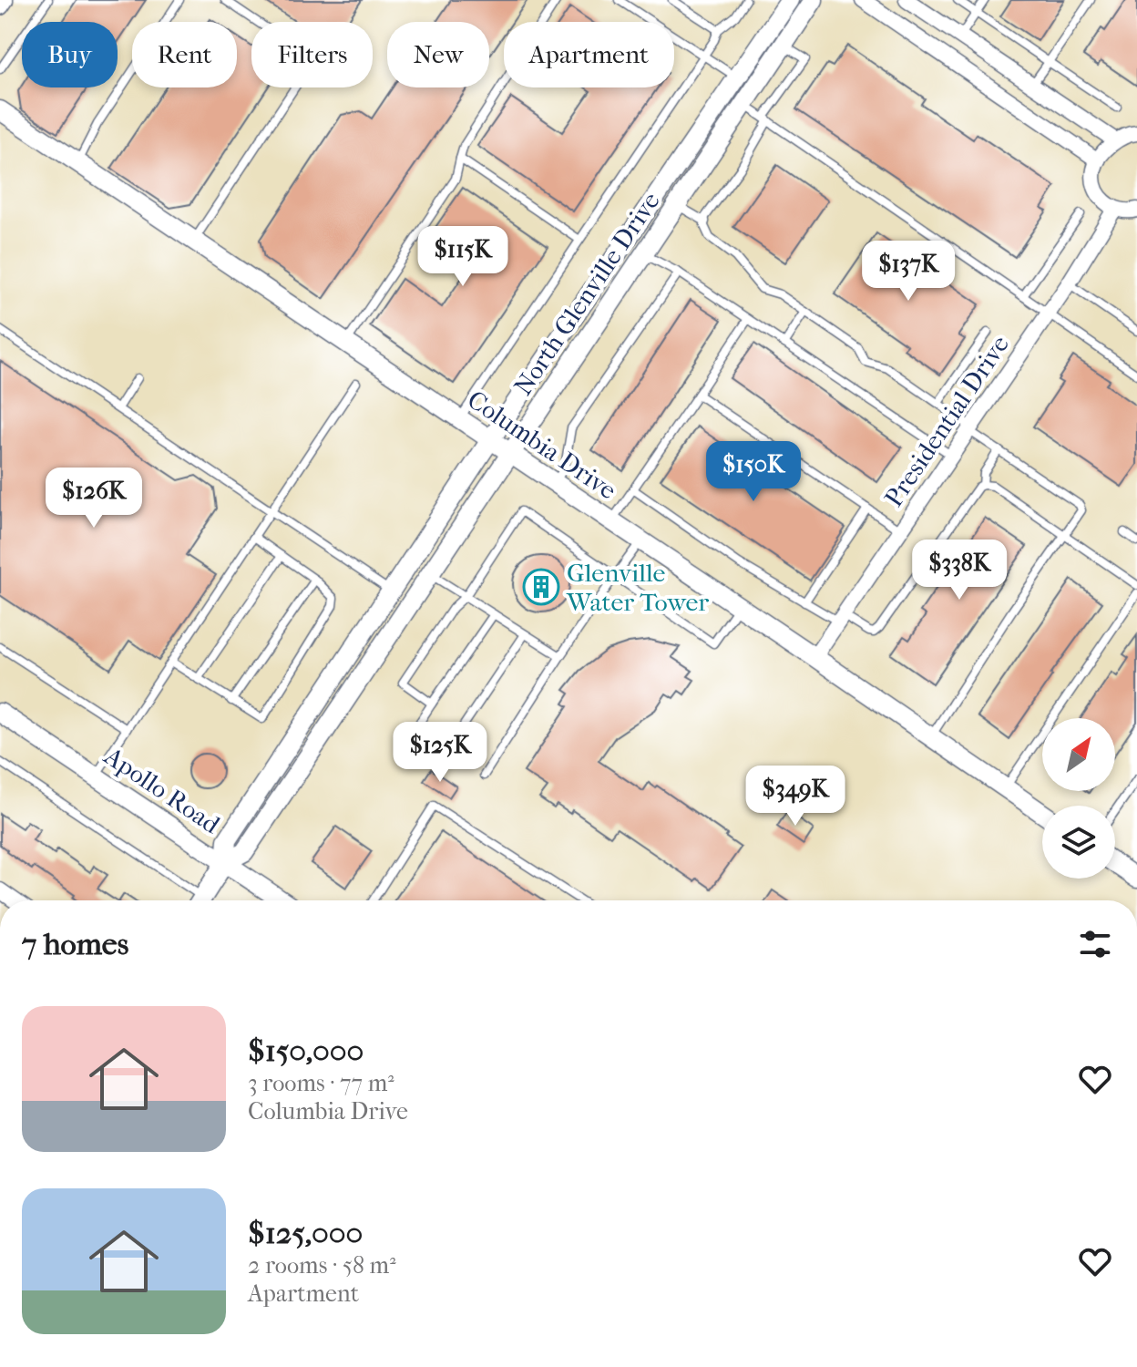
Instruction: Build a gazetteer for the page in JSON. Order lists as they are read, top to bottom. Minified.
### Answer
{"streets":{"street":["North Glenville Drive","Presidential Drive","Columbia Drive","Apollo Road"]},"crossings":[["North Glenville Drive","Columbia Drive"],["North Glenville Drive","Apollo Road"],["Presidential Drive","Columbia Drive"]],"places":{"building":["Glenville Water Tower"]},"north":"top right","page":{"chip":["Buy","Rent","Filters","New","Apartment"],"price":["$115K","$137K","$150K","$126K","$338K","$125K","$349K"],"heading":"7 homes","list":[{"name":"$150,000","note":"3 rooms · 77 m² · Columbia Drive"},{"name":"$125,000","note":"2 rooms · 58 m² · Apartment"}]}}
